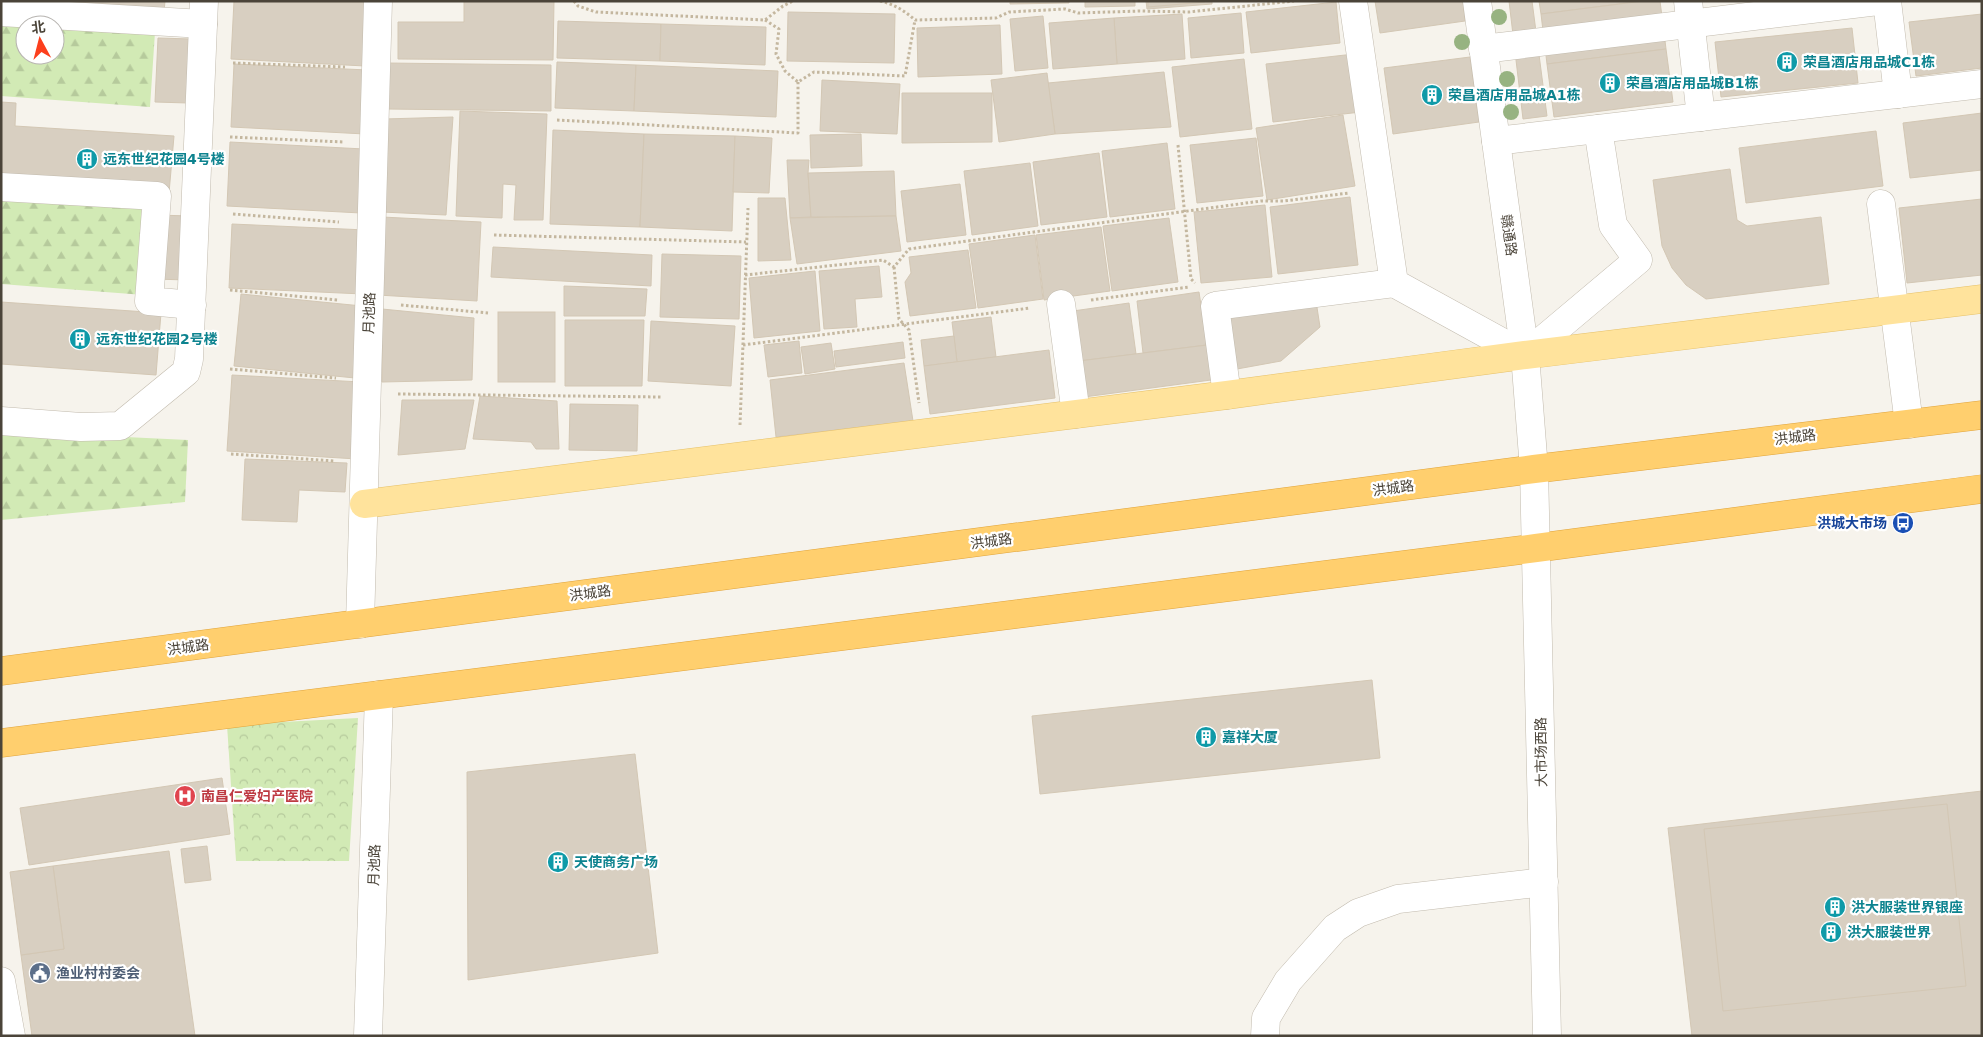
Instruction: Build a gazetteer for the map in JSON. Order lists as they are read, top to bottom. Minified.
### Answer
{"streets":{"highway":["洪城路"],"street":["赣通路","月池路","大市场西路"]},"crossings":[["赣通路","洪城路"],["赣通路","大市场西路"],["月池路","洪城路"],["洪城路","大市场西路"]],"places":{"building":["荣昌酒店用品城C1栋","荣昌酒店用品城B1栋","荣昌酒店用品城A1栋","远东世纪花园4号楼","远东世纪花园2号楼","嘉祥大厦","天使商务广场","洪大服装世界银座","洪大服装世界"],"bus stop":["洪城大市场"],"hospital":["南昌仁爱妇产医院"],"public building":["渔业村村委会"]},"north":"top"}
